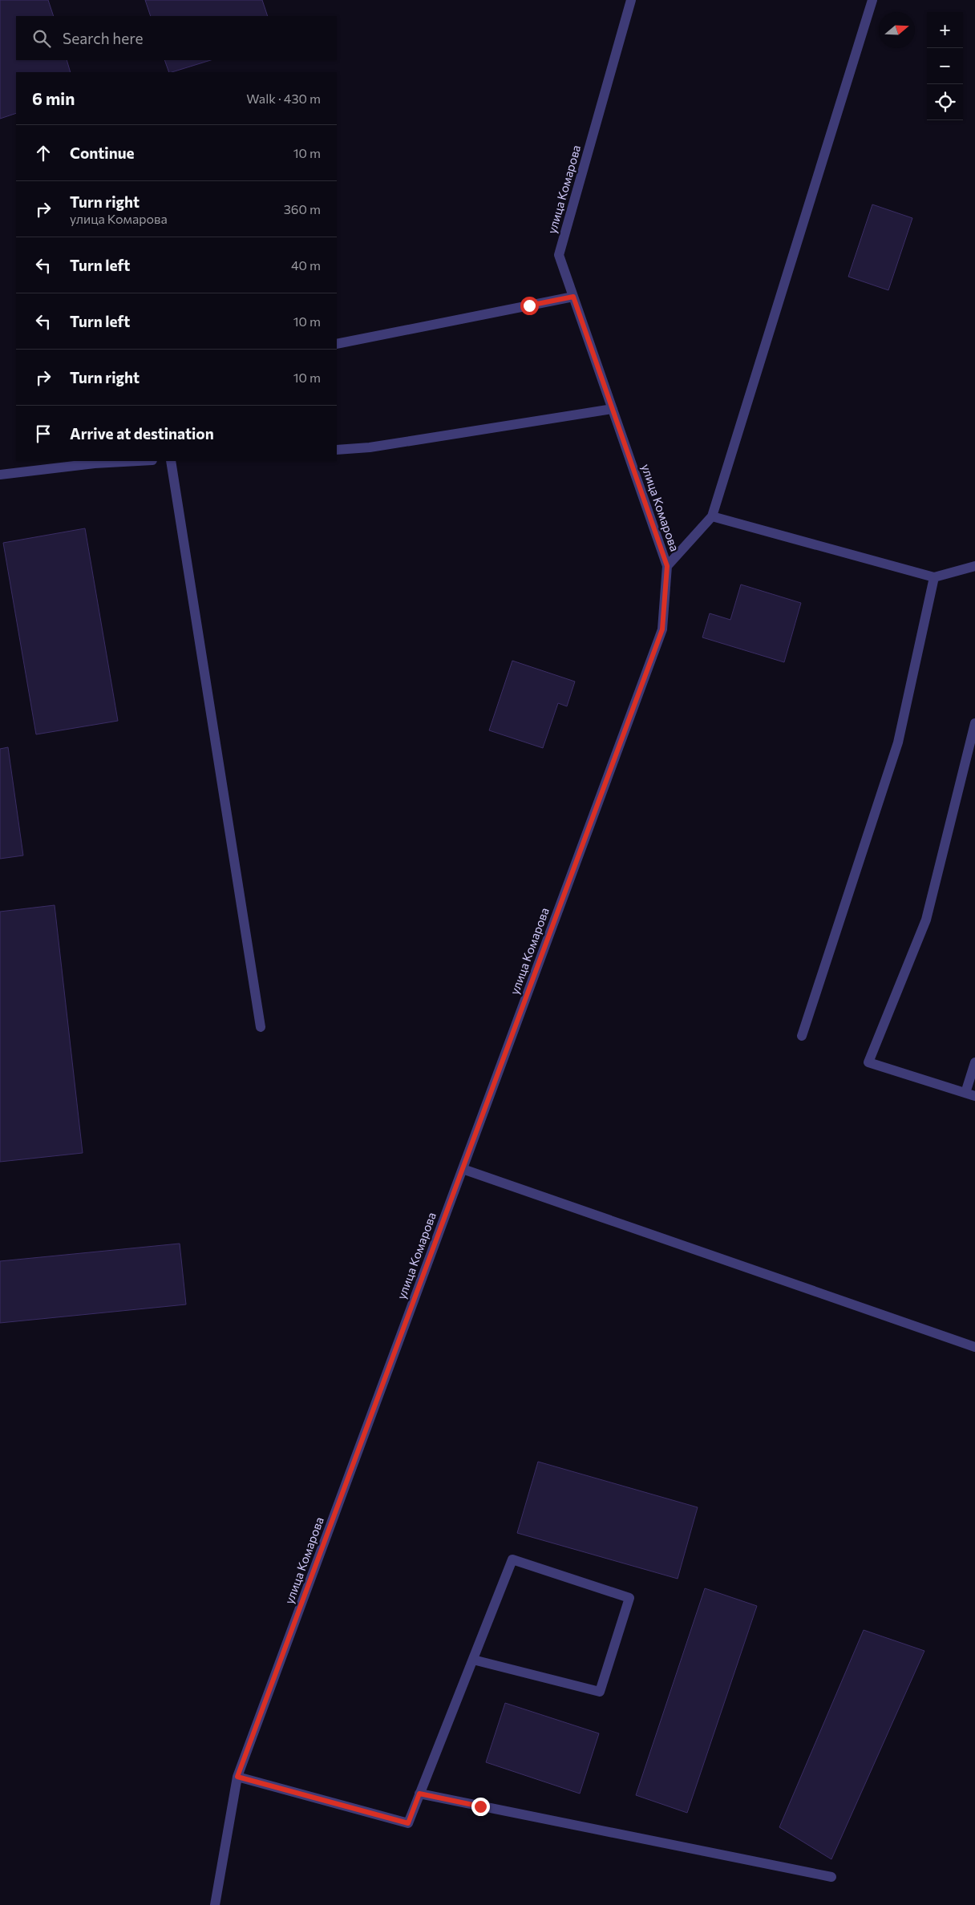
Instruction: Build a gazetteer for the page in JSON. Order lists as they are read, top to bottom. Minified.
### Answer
{"streets":{"street":["улица Комарова"]},"north":"right","page":{"map_buttons":["+","−"],"search":"Search here","heading":["6 min","Walk · 430 m"],"list":[["Continue","10 m"],["Turn right","улица Комарова","360 m"],["Turn left","40 m"],["Turn left","10 m"],["Turn right","10 m"],"Arrive at destination"]}}
